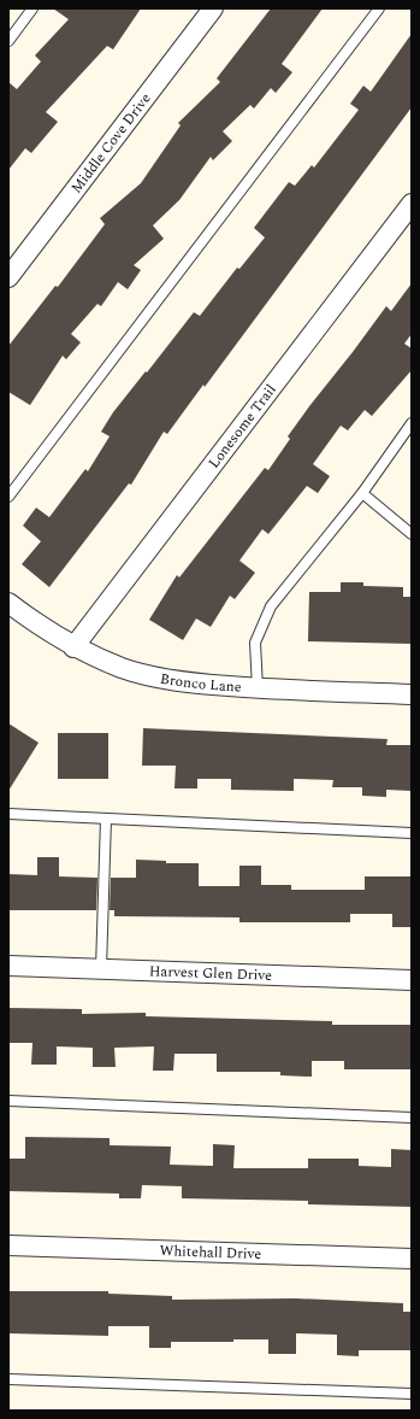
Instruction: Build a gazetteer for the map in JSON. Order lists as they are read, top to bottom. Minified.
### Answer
{"streets":{"street":["Middle Cove Drive","Lonesome Trail","Bronco Lane","Harvest Glen Drive","Whitehall Drive"]},"crossings":[["Lonesome Trail","Bronco Lane"]]}
